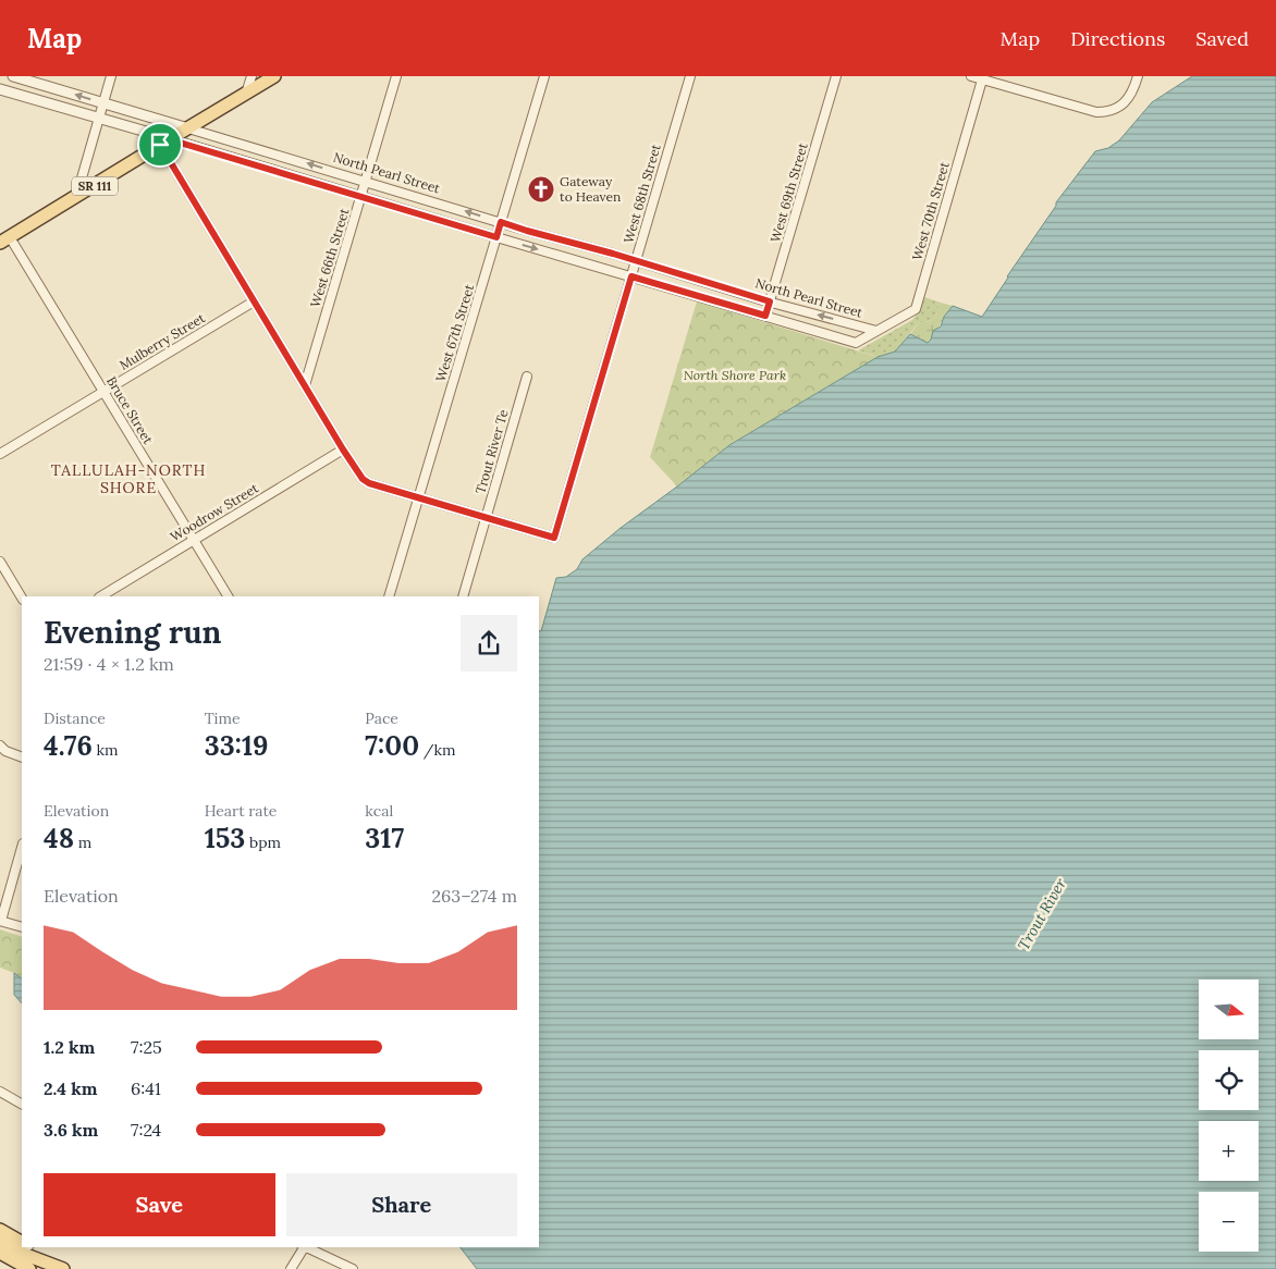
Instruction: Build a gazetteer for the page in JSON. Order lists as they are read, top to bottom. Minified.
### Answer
{"streets":{"main road":["SR 111"],"street":["North Pearl Street","West 69th Street","West 68th Street","West 70th Street","West 66th Street","West 67th Street","Mulberry Street","Bruce Street","Trout River Te","Woodrow Street"]},"crossings":[["North Pearl Street","SR 111"],["North Pearl Street","West 69th Street"],["North Pearl Street","West 68th Street"],["North Pearl Street","West 70th Street"],["North Pearl Street","West 66th Street"],["North Pearl Street","West 67th Street"],["SR 111","Bruce Street"],["West 68th Street","Trout River Te"],["Mulberry Street","Bruce Street"],["Bruce Street","Woodrow Street"]],"districts":["TALLULAH-NORTH SHORE"],"water":["Trout River"],"parks":["North Shore Park"],"places":{"church":["Gateway to Heaven"]},"north":"right","page":{"header":"Map","nav":["Map","Directions","Saved"],"heading":["Evening run","21:59 · 4 × 1.2 km"],"stats":[["Distance","4.76 km"],["Time","33:19"],["Pace","7:00 /km"],["Elevation","48 m"],["Heart rate","153 bpm"],["kcal","317"]],"chart":["Elevation","263–274 m"],"map_buttons":["+","−"],"list":[{"name":"1.2 km","note":"7:25"},{"name":"2.4 km","note":"6:41"},{"name":"3.6 km","note":"7:24"}],"buttons":["Save","Share"]}}
